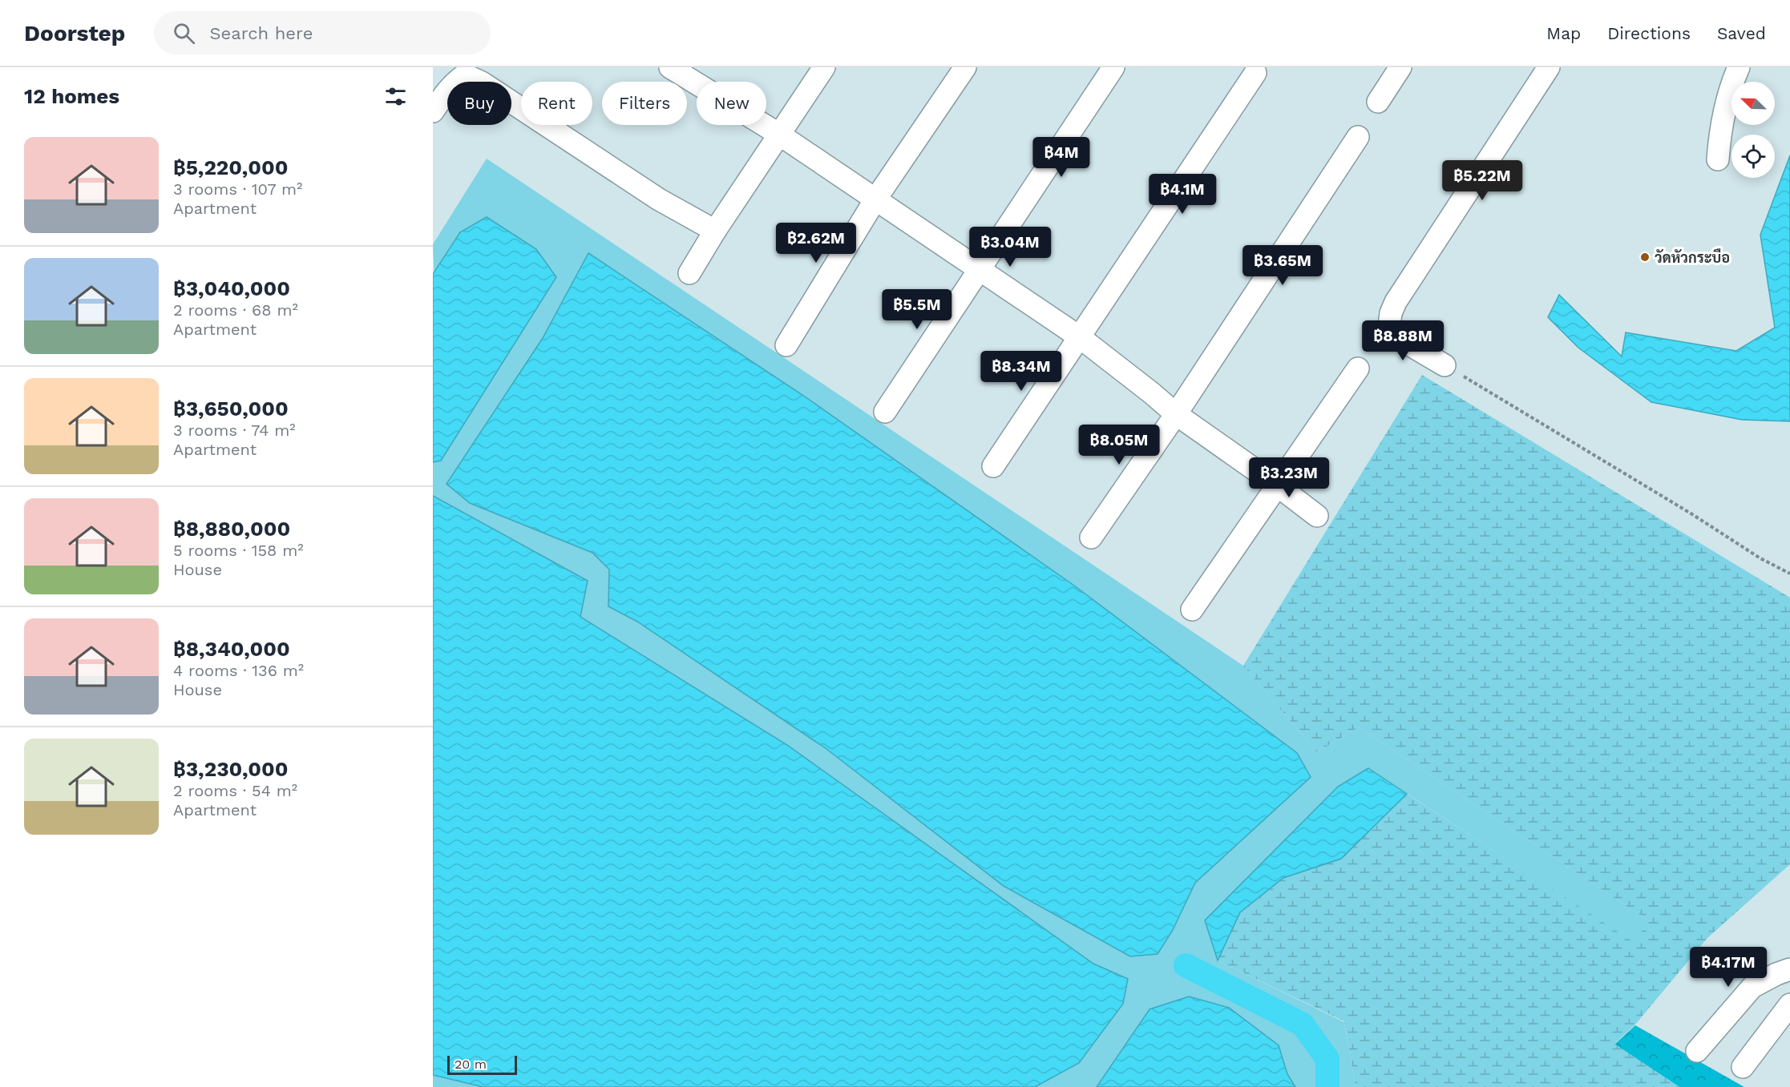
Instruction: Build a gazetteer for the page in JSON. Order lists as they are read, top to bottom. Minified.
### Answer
{"places":["วัดหัวกระบือ"],"scale_bar":"20 m","north":"top left","page":{"header":"Doorstep","search":"Search here","nav":["Map","Directions","Saved"],"heading":"12 homes","chip":["Buy","Rent","Filters","New"],"list":[{"name":"฿5,220,000","note":"3 rooms · 107 m² · Apartment"},{"name":"฿3,040,000","note":"2 rooms · 68 m² · Apartment"},{"name":"฿3,650,000","note":"3 rooms · 74 m² · Apartment"},{"name":"฿8,880,000","note":"5 rooms · 158 m² · House"},{"name":"฿8,340,000","note":"4 rooms · 136 m² · House"},{"name":"฿3,230,000","note":"2 rooms · 54 m² · Apartment"}],"price":["฿4M","฿5.22M","฿4.1M","฿2.62M","฿3.04M","฿3.65M","฿5.5M","฿8.88M","฿8.34M","฿8.05M","฿3.23M","฿4.17M"],"scale":"20 m"}}
